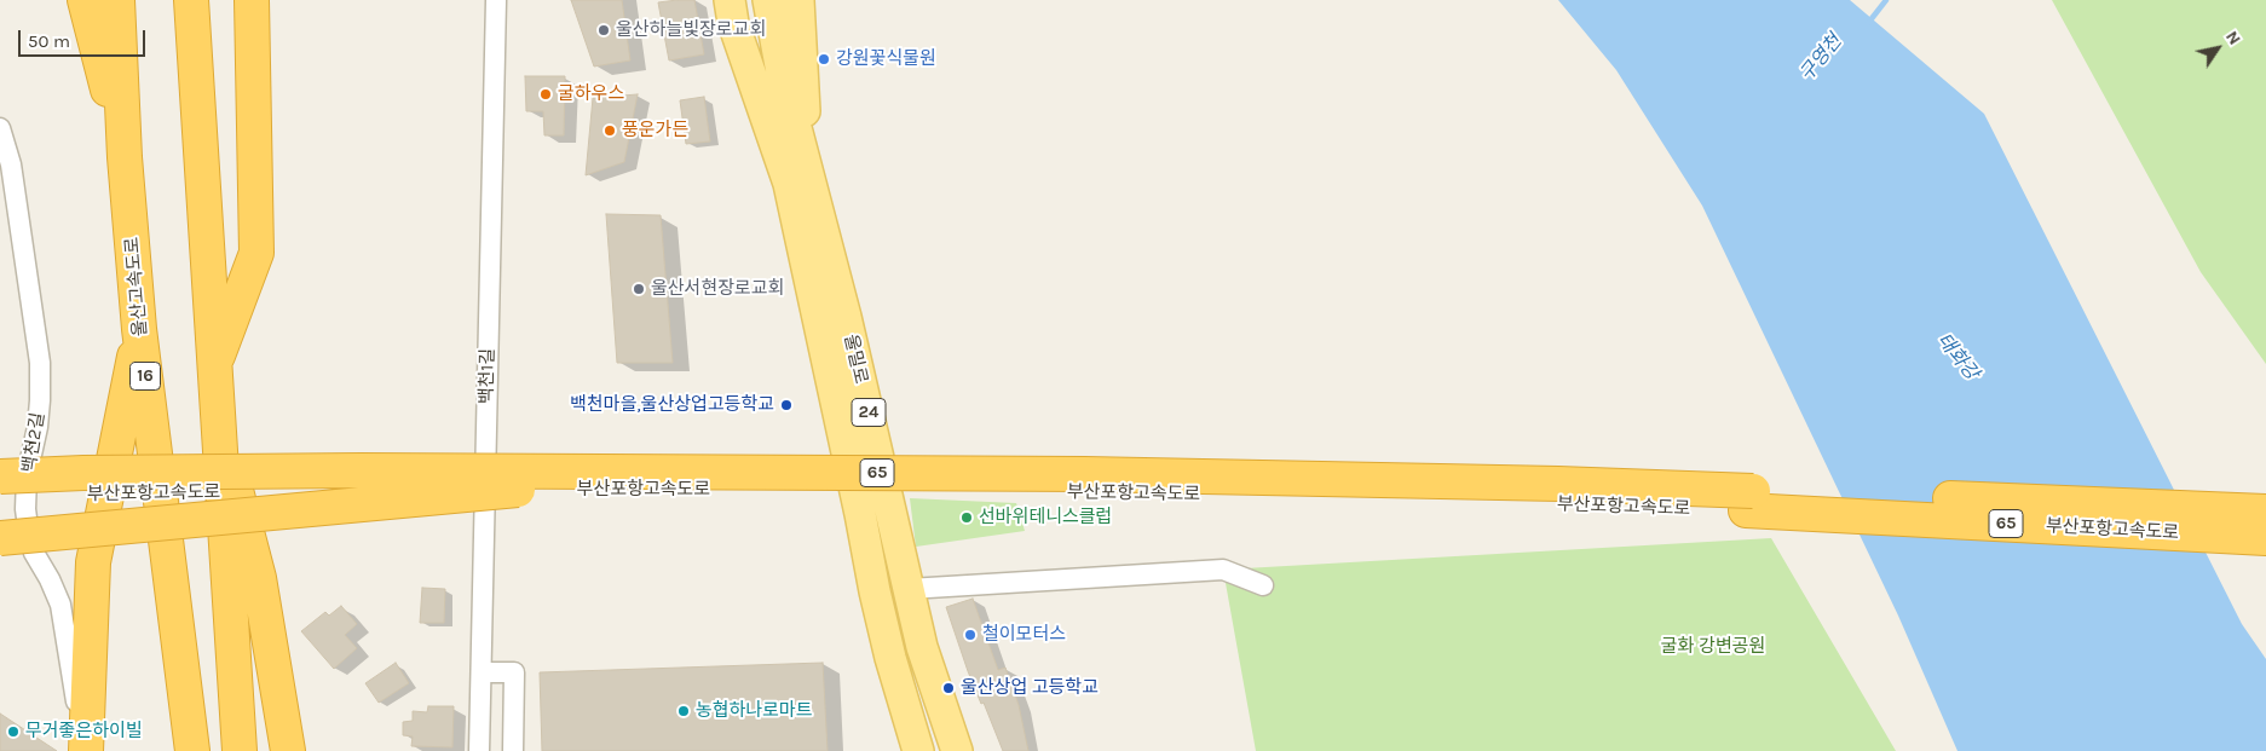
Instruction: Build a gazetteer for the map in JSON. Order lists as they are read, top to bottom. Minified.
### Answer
{"streets":{"highway":["울산고속도로","16","65","부산포항고속도로"],"main road":["울밀로","24"],"street":["백천1길","백천2길"]},"water":["구영천","태화강"],"parks":["굴화 강변공원"],"places":["울산하늘빛장로교회","강원꽃식물원","굴하우스","풍운가든","울산서현장로교회","백천마을,울산상업고등학교","선바위테니스클럽","철이모터스","울산상업 고등학교","농협하나로마트","무거좋은하이빌"],"scale_bar":"50 m","north":"top right"}
